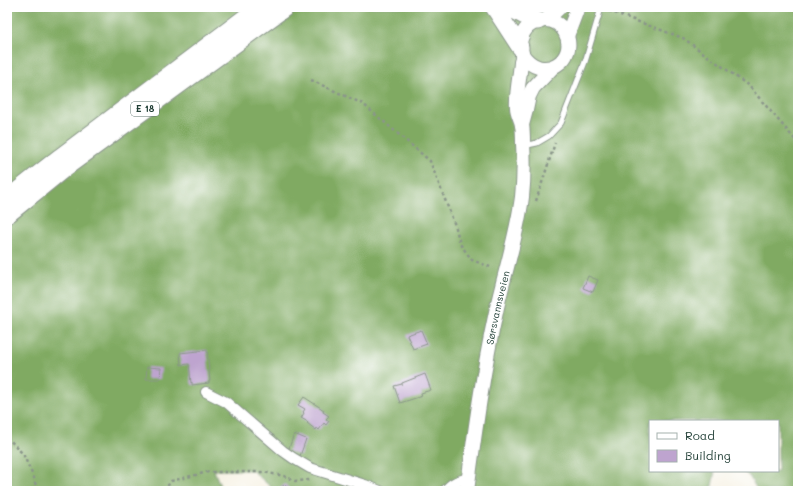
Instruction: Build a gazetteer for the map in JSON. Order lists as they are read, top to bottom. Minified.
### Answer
{"streets":{"highway":["E 18"],"main road":["Sørsvannsveien"]},"legend":["Road","Building"]}
